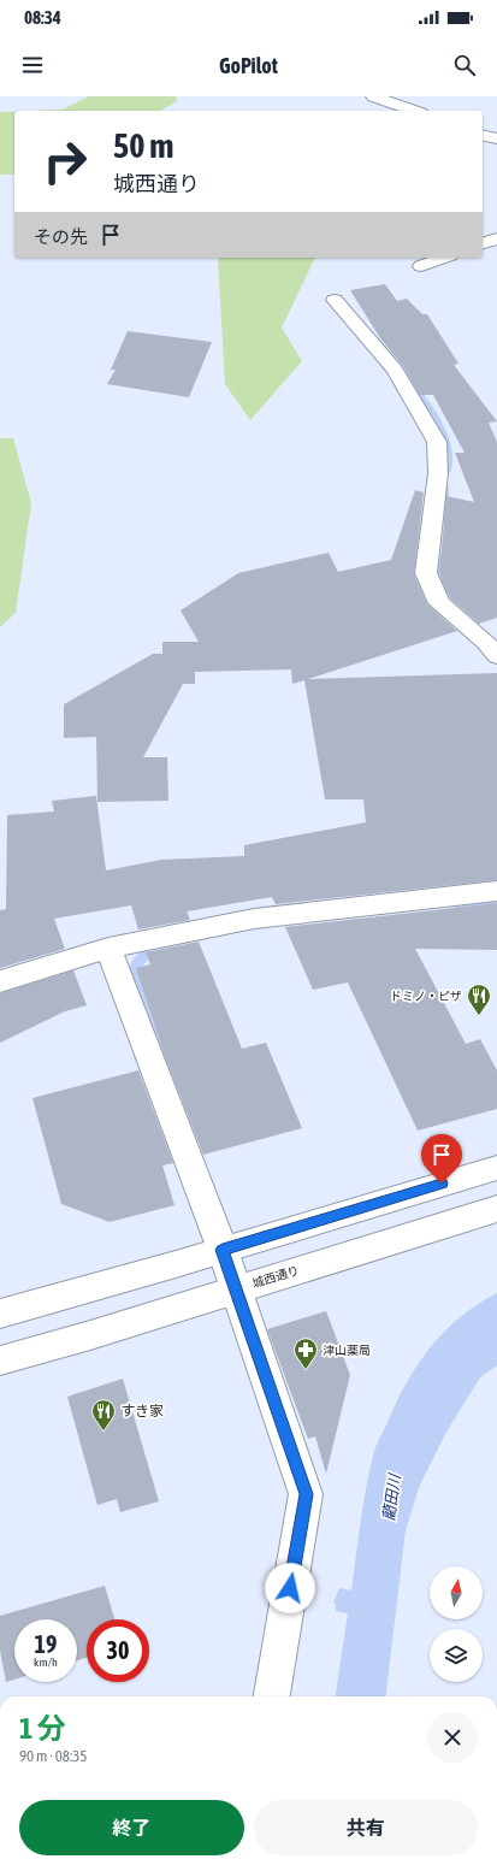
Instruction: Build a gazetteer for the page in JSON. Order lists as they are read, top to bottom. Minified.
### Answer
{"streets":{"street":["城西通り"]},"water":["藺田川"],"places":{"restaurant":["ドミノ・ピザ","すき家"],"pharmacy":["津山薬局"]},"north":"top","page":{"status":"08:34","header":"GoPilot","turn":["50 m","城西通り"],"then":"その先","speed":"19 km/h","limit":"30","heading":["1 分","90 m · 08:35"],"buttons":["終了","共有"]}}
